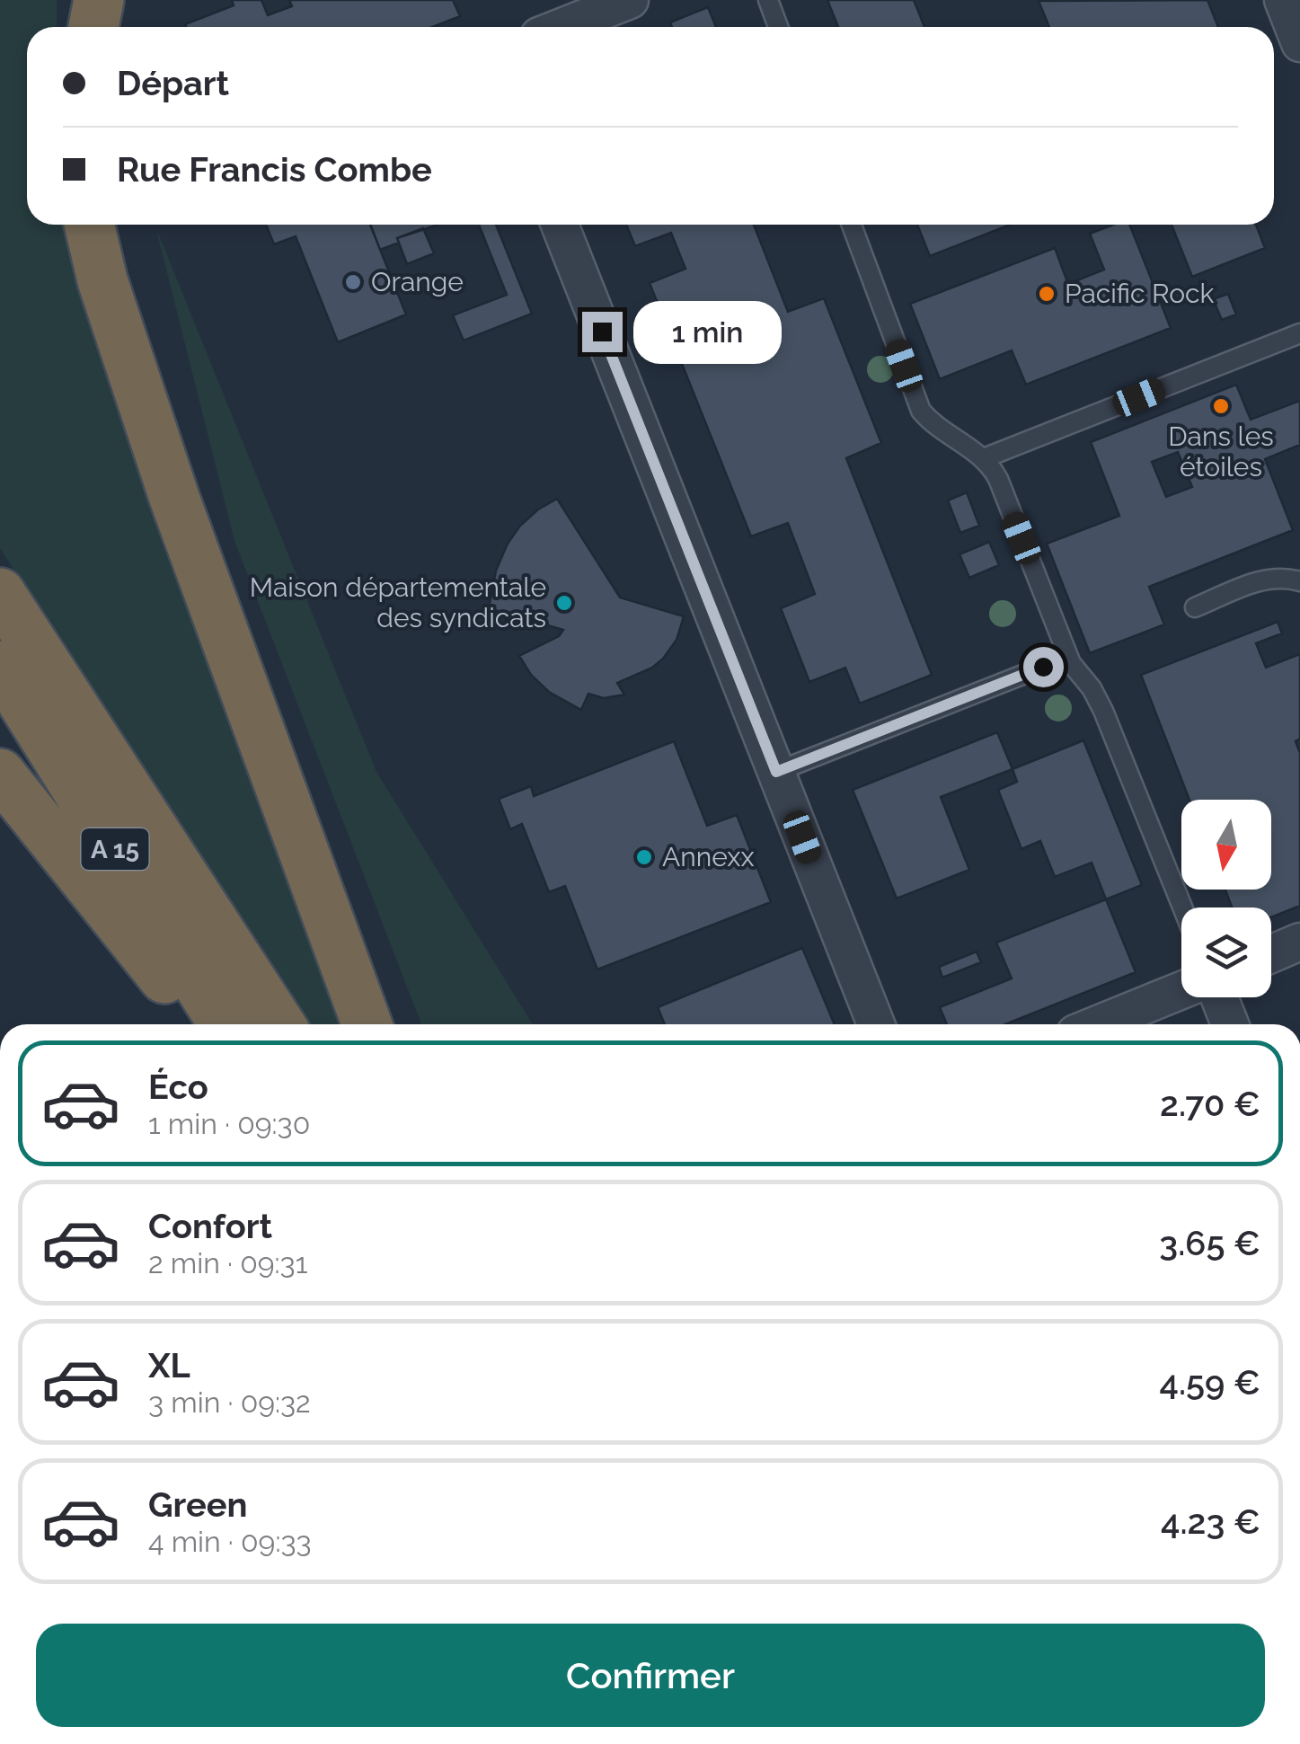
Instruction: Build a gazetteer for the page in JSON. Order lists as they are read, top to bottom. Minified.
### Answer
{"streets":{"highway":["A 15"]},"places":["Orange","Pacific Rock","Dans les étoiles","Maison départementale des syndicats","Annexx"],"north":"bottom","page":{"banner":["Départ","Rue Francis Combe"],"bubble":"1 min","list":[{"name":"Éco","note":"1 min · 09:30","value":"2.70 €"},{"name":"Confort","note":"2 min · 09:31","value":"3.65 €"},{"name":"XL","note":"3 min · 09:32","value":"4.59 €"},{"name":"Green","note":"4 min · 09:33","value":"4.23 €"}],"buttons":"Confirmer"}}
